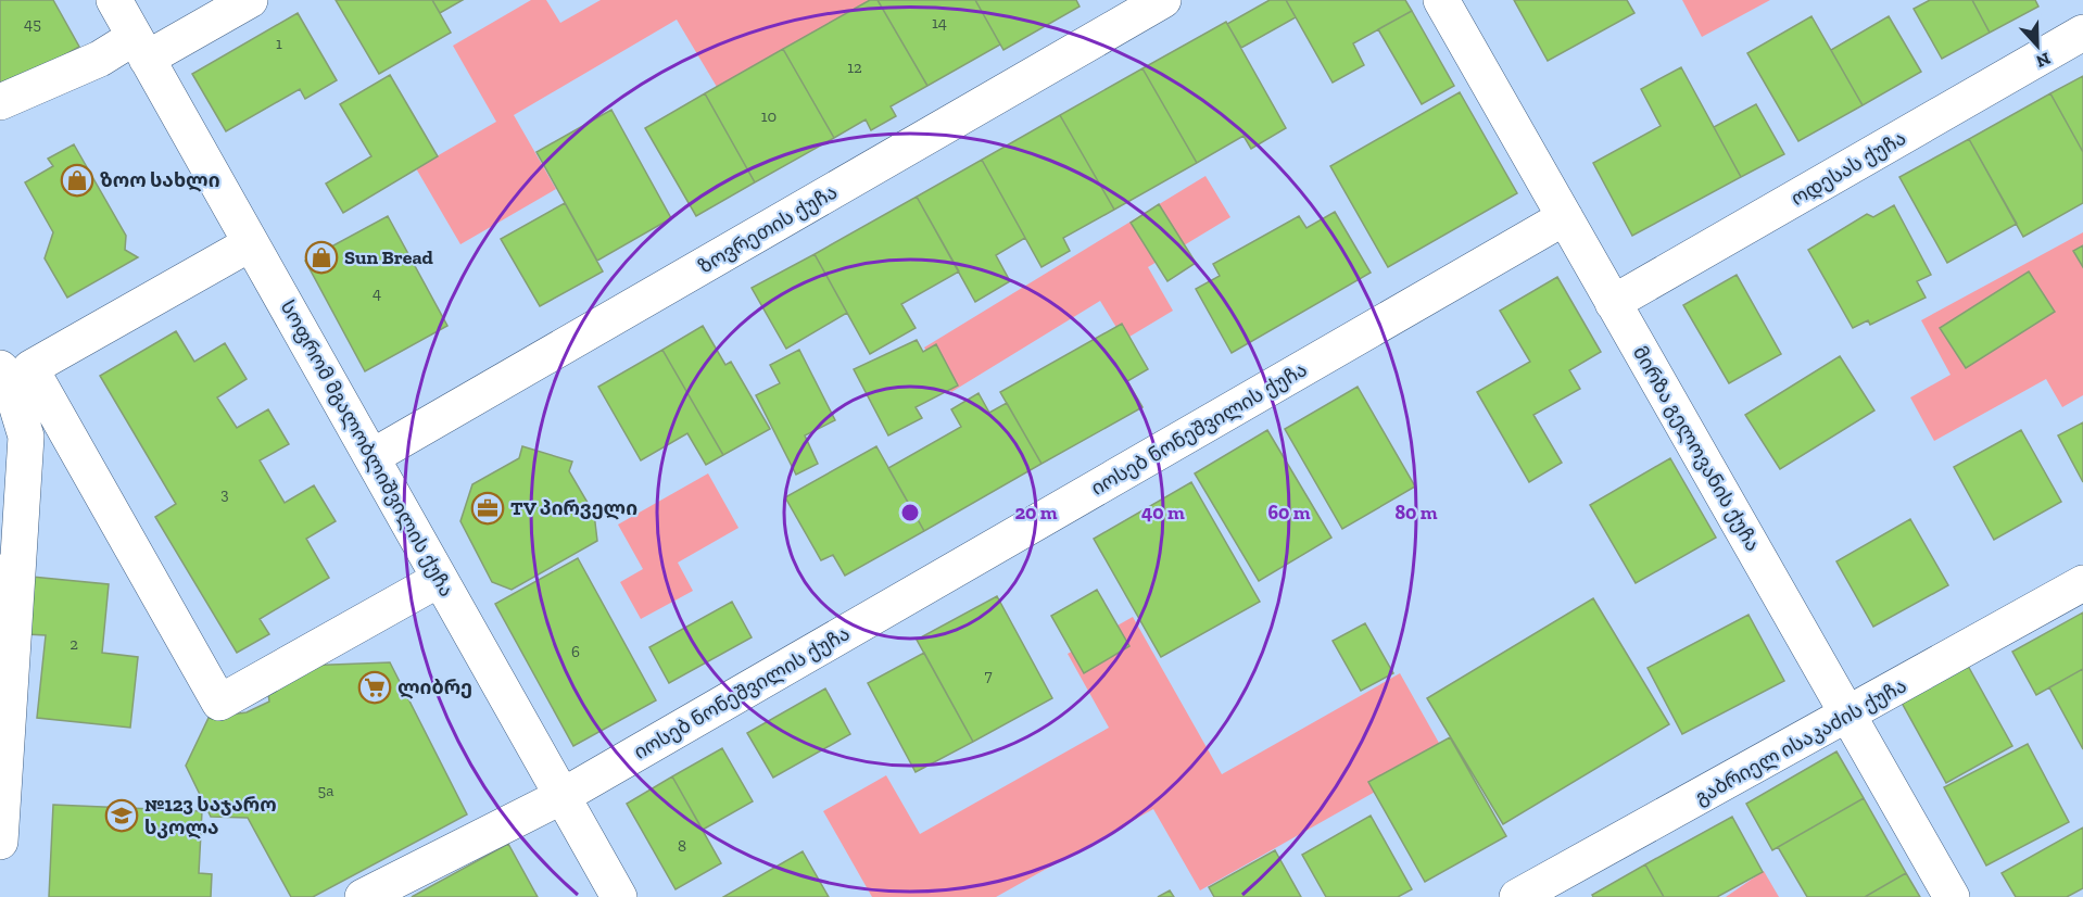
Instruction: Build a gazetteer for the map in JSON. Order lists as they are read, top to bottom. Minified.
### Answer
{"streets":{"street":["ოდესას ქუჩა","ზოვრეთის ქუჩა","იოსებ ნონეშვილის ქუჩა","სოფრომ მგალობლიშვილის ქუჩა","მირზა გელოვანის ქუჩა","გაბრიელ ისაკაძის ქუჩა"]},"crossings":[["ოდესას ქუჩა","მირზა გელოვანის ქუჩა"],["ზოვრეთის ქუჩა","სოფრომ მგალობლიშვილის ქუჩა"],["იოსებ ნონეშვილის ქუჩა","სოფრომ მგალობლიშვილის ქუჩა"],["იოსებ ნონეშვილის ქუჩა","მირზა გელოვანის ქუჩა"],["მირზა გელოვანის ქუჩა","გაბრიელ ისაკაძის ქუჩა"]],"places":{"shop":["ზოო სახლი","Sun Bread"],"office":["TV პირველი"],"supermarket":["ლიბრე"],"school or university":["№123 საჯარო სკოლა"]},"house_numbers":["14","45","1","12","10","4","3","2","6","7","5a","8"],"north":"bottom","rings":["20 m","40 m","60 m","80 m"]}
